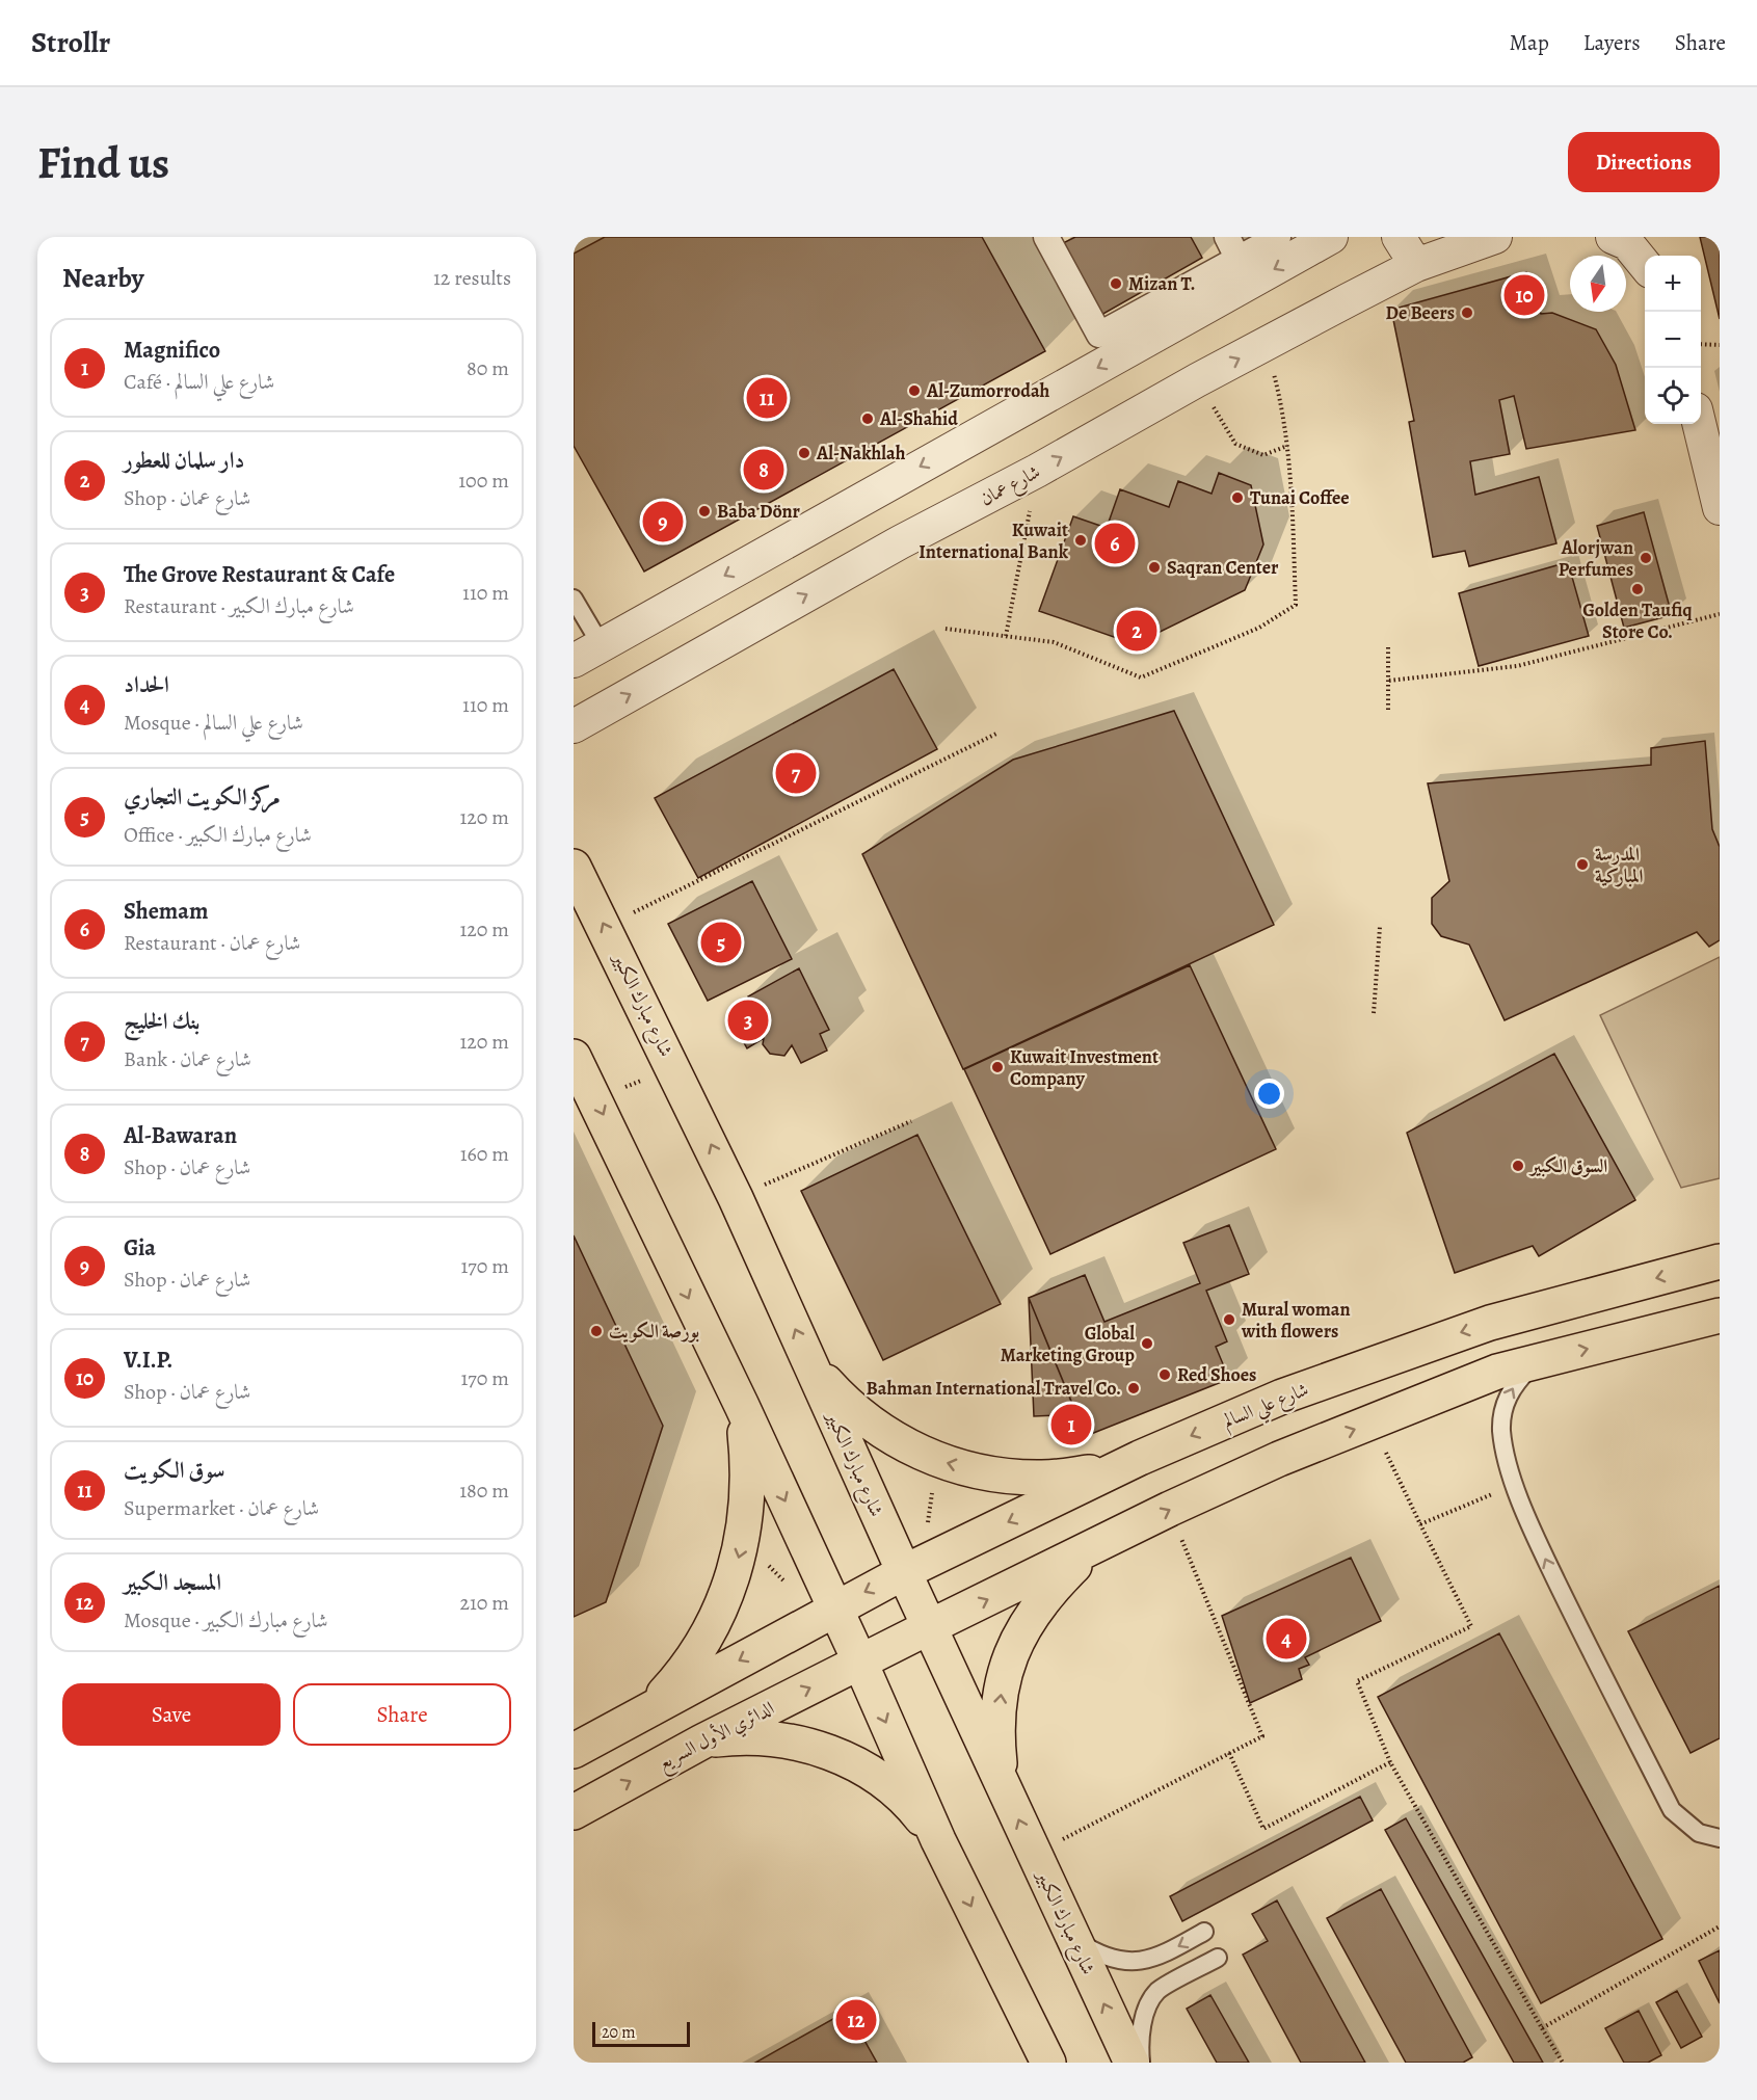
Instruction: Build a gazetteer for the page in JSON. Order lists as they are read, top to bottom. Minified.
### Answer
{"streets":{"main road":["شارع مبارك الكبير","شارع علي السالم","الدائري الأول السريع"],"street":["شارع عمان"]},"crossings":[["شارع مبارك الكبير","شارع علي السالم"]],"places":["Mizan T.","De Beers","Al-Zumorrodah","Al-Shahid","Al-Nakhlah","Tunai Coffee","Baba Dönr","Kuwait International Bank","Alorjwan Perfumes","Saqran Center","Golden Taufiq Store Co.","المدرسة المباركية","Kuwait Investment Company","السوق الكبير","Mural woman with flowers","بورصة الكويت","Global Marketing Group","Red Shoes","Bahman International Travel Co."],"scale_bar":"20 m","north":"bottom","page":{"header":"Strollr","nav":["Map","Layers","Share"],"buttons":["Directions",["Save","Share"]],"title":"Find us","heading":["Nearby","12 results"],"map_buttons":["+","−"],"pins":["10","11","8","9","6","2","7","5","3","1","4","12"],"list":[{"mark":"1","name":"Magnifico","note":"Café · شارع علي السالم","value":"80 m"},{"mark":"2","name":"دار سلمان للعطور","note":"Shop · شارع عمان","value":"100 m"},{"mark":"3","name":"The Grove Restaurant & Cafe","note":"Restaurant · شارع مبارك الكبير","value":"110 m"},{"mark":"4","name":"الحداد","note":"Mosque · شارع علي السالم","value":"110 m"},{"mark":"5","name":"مركز الكويت التجاري","note":"Office · شارع مبارك الكبير","value":"120 m"},{"mark":"6","name":"Shemam","note":"Restaurant · شارع عمان","value":"120 m"},{"mark":"7","name":"بنك الخليج","note":"Bank · شارع عمان","value":"120 m"},{"mark":"8","name":"Al-Bawaran","note":"Shop · شارع عمان","value":"160 m"},{"mark":"9","name":"Gia","note":"Shop · شارع عمان","value":"170 m"},{"mark":"10","name":"V.I.P.","note":"Shop · شارع عمان","value":"170 m"},{"mark":"11","name":"سوق الكويت","note":"Supermarket · شارع عمان","value":"180 m"},{"mark":"12","name":"المسجد الكبير","note":"Mosque · شارع مبارك الكبير","value":"210 m"}],"scale":"20 m"}}
